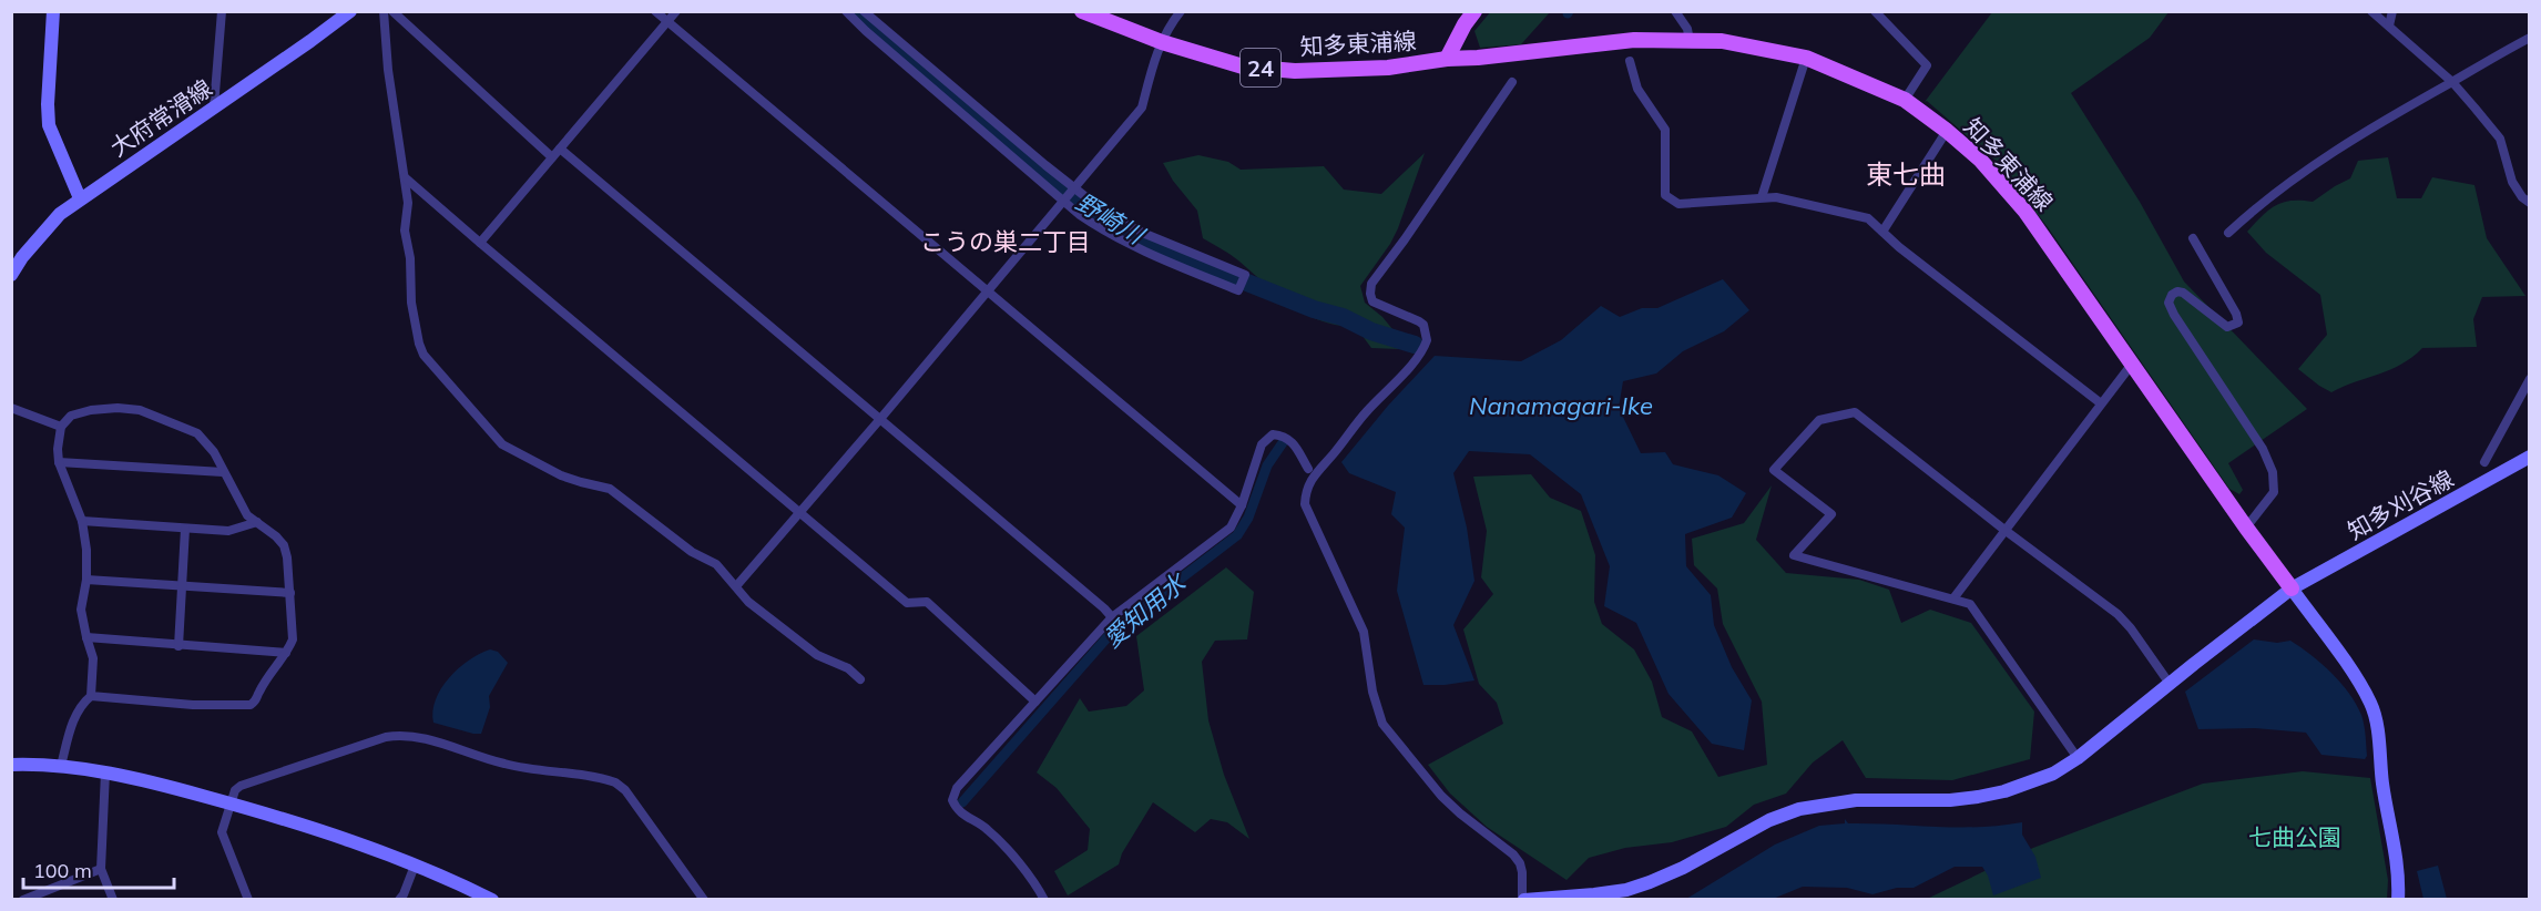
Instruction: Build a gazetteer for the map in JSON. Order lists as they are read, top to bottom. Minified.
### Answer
{"streets":{"main road":["知多東浦線","24"],"street":["大府常滑線","知多刈谷線"]},"crossings":[["知多東浦線","知多刈谷線"]],"districts":["東七曲","こうの巣二丁目"],"water":["野崎川","Nanamagari-Ike","愛知用水"],"parks":["七曲公園"],"scale_bar":"100 m"}
